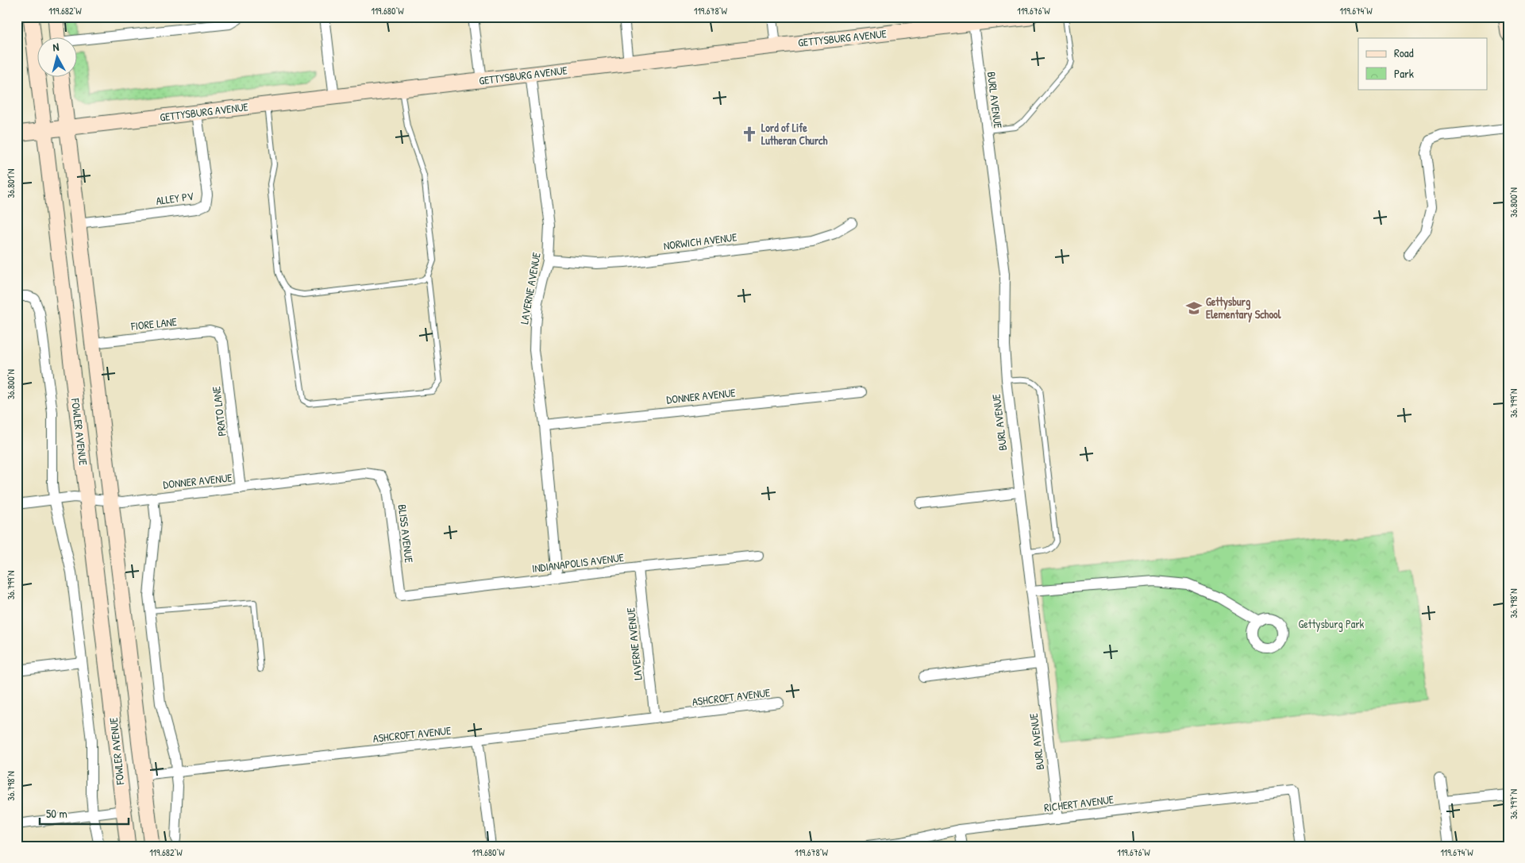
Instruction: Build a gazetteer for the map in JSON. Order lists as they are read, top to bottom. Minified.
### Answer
{"streets":{"main road":["GETTYSBURG AVENUE","FOWLER AVENUE"],"street":["BURL AVENUE","ALLEY PV","NORWICH AVENUE","LAVERNE AVENUE","FIORE LANE","DONNER AVENUE","PRATO LANE","BLISS AVENUE","INDIANAPOLIS AVENUE","ASHCROFT AVENUE","RICHERT AVENUE"]},"crossings":[["GETTYSBURG AVENUE","BURL AVENUE"],["GETTYSBURG AVENUE","ALLEY PV"],["GETTYSBURG AVENUE","LAVERNE AVENUE"],["GETTYSBURG AVENUE","FOWLER AVENUE"],["BURL AVENUE","RICHERT AVENUE"],["ALLEY PV","FOWLER AVENUE"],["NORWICH AVENUE","LAVERNE AVENUE"],["LAVERNE AVENUE","DONNER AVENUE"],["LAVERNE AVENUE","INDIANAPOLIS AVENUE"],["LAVERNE AVENUE","ASHCROFT AVENUE"],["FIORE LANE","PRATO LANE"],["FIORE LANE","FOWLER AVENUE"],["DONNER AVENUE","PRATO LANE"],["DONNER AVENUE","FOWLER AVENUE"],["DONNER AVENUE","BLISS AVENUE"],["FOWLER AVENUE","ASHCROFT AVENUE"],["BLISS AVENUE","INDIANAPOLIS AVENUE"]],"parks":["Gettysburg Park"],"places":{"church":["Lord of Life Lutheran Church"],"school or university":["Gettysburg Elementary School"]},"legend":["Road","Park"],"scale_bar":"50 m","north":"top","coordinates":["119.682°W","119.680°W","119.678°W","119.676°W","119.674°W","36.801°N","36.800°N","36.799°N","36.798°N","36.797°N"]}
